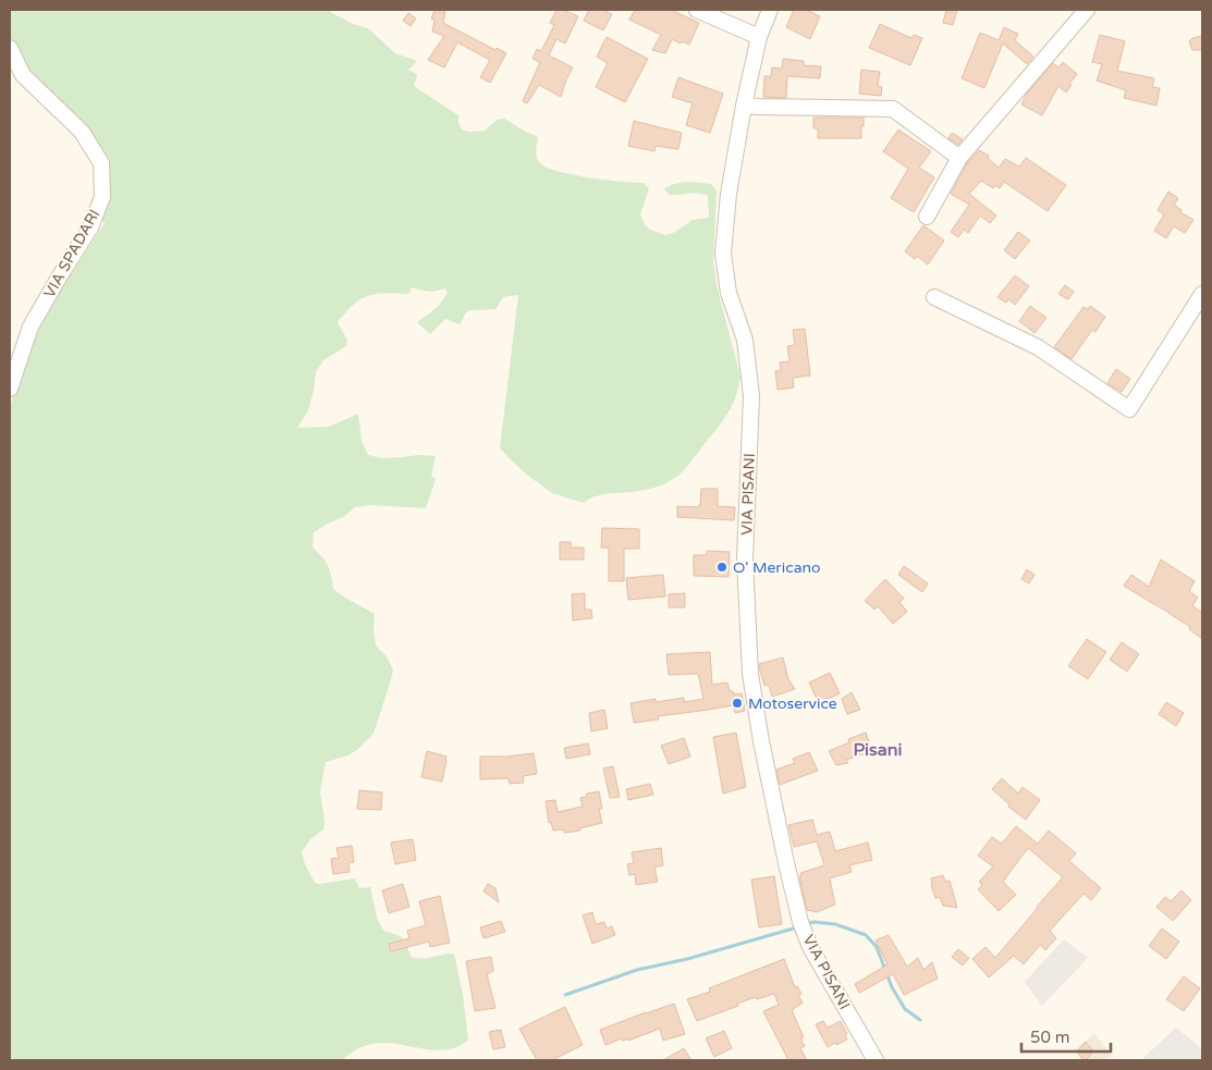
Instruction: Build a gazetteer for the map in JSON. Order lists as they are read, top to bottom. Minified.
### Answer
{"streets":{"street":["VIA SPADARI","VIA PISANI"]},"districts":["Pisani"],"places":["O' Mericano","Motoservice"],"scale_bar":"50 m"}
